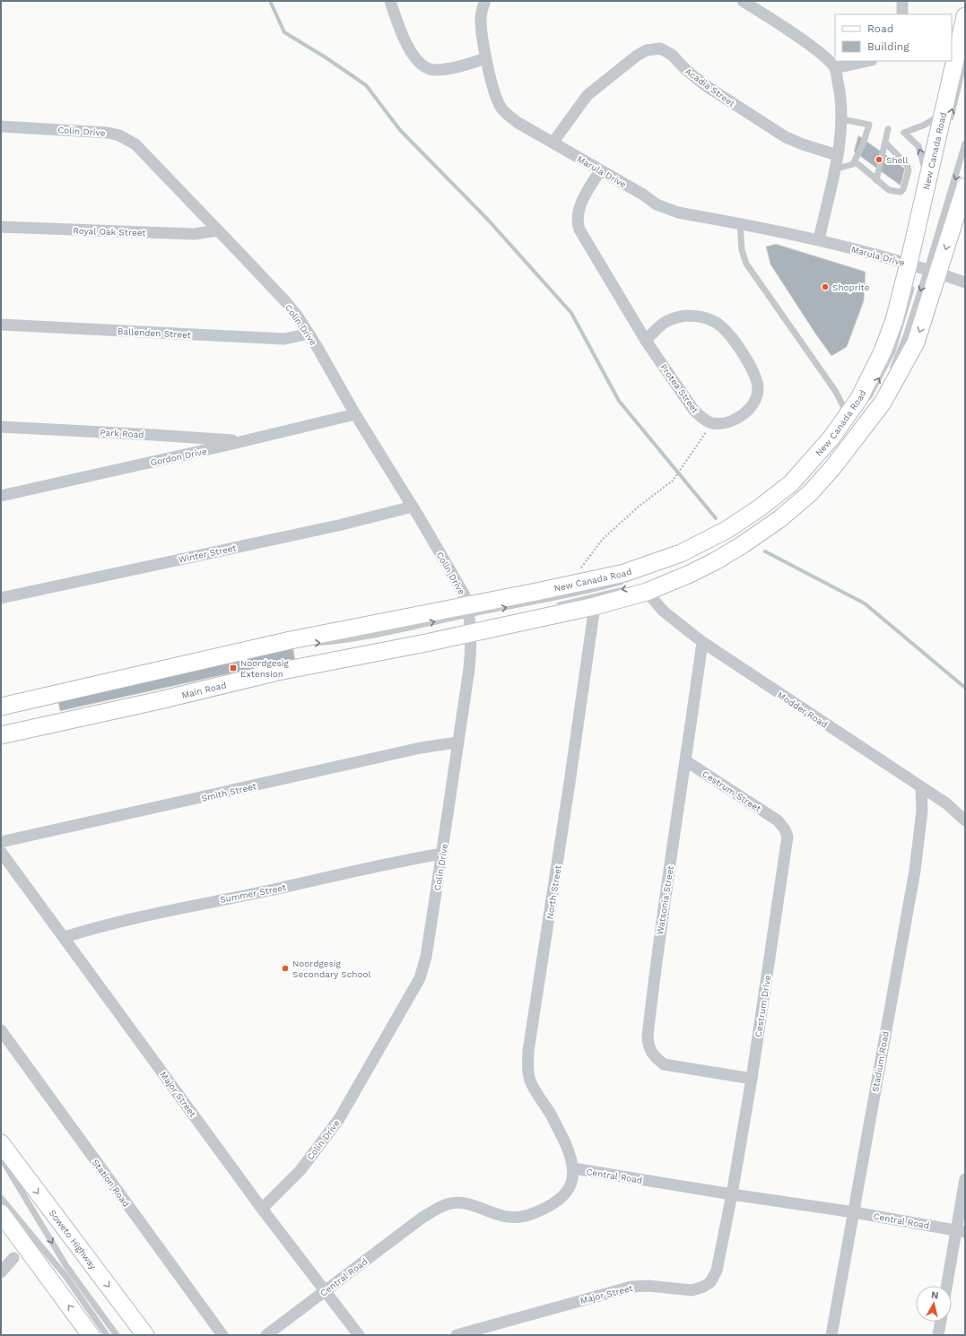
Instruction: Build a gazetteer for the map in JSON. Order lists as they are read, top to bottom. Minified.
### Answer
{"streets":{"main road":["New Canada Road","Main Road","Soweto Highway"],"street":["Acadia Street","Colin Drive","Marula Drive","Royal Oak Street","Ballenden Street","Protea Street","Park Road","Gordon Drive","Winter Street","Modder Road","Cestrum Street","Smith Street","North Street","Summer Street","Watsonia Street","Cestrum Drive","Stadium Road","Major Street","Central Road","Station Road"]},"crossings":[["Acadia Street","Marula Drive"],["Colin Drive","New Canada Road"],["Colin Drive","Royal Oak Street"],["Colin Drive","Ballenden Street"],["Colin Drive","Gordon Drive"],["Colin Drive","Winter Street"],["Colin Drive","Main Road"],["Colin Drive","Smith Street"],["Colin Drive","Summer Street"],["Colin Drive","Major Street"],["New Canada Road","Marula Drive"],["New Canada Road","Main Road"],["New Canada Road","Modder Road"],["New Canada Road","North Street"],["Marula Drive","Protea Street"],["Park Road","Gordon Drive"],["Modder Road","Watsonia Street"],["Modder Road","Stadium Road"],["Cestrum Street","Watsonia Street"],["Cestrum Street","Cestrum Drive"],["North Street","Central Road"],["Summer Street","Major Street"],["Watsonia Street","Cestrum Drive"],["Cestrum Drive","Major Street"],["Cestrum Drive","Central Road"],["Stadium Road","Central Road"],["Major Street","Central Road"]],"places":{"other":["Shell","Shoprite","Noordgesig Secondary School"],"transit":["Noordgesig Extension"]},"legend":["Road","Building"],"north":"top"}
